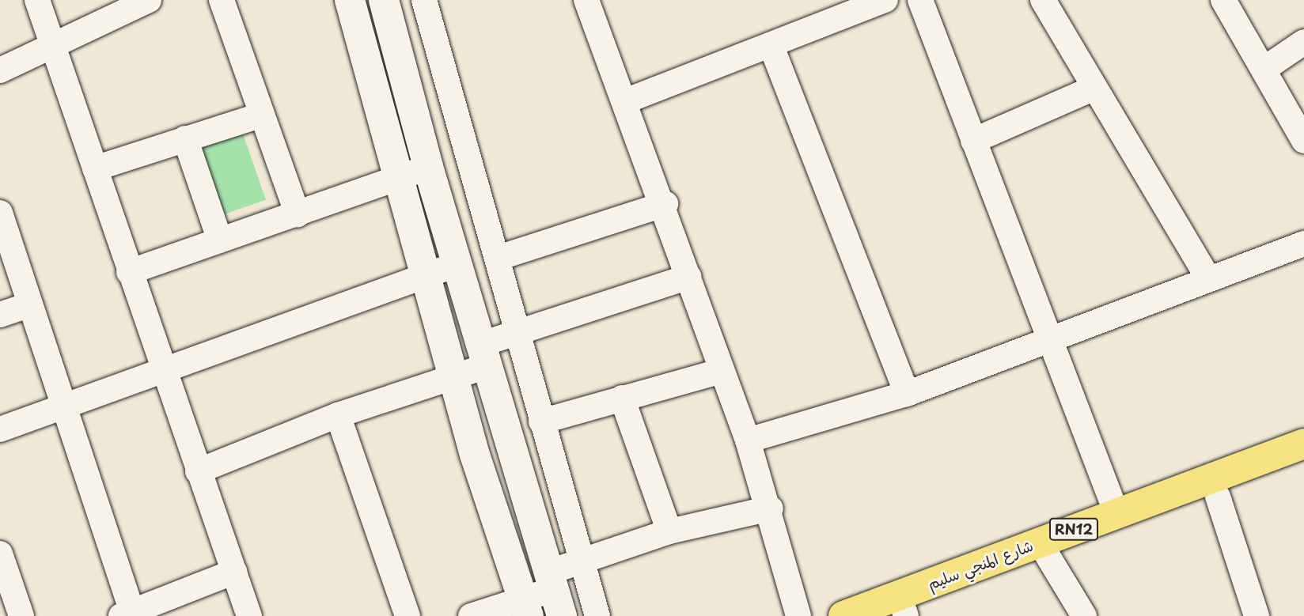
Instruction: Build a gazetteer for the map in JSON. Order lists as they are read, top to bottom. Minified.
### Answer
{"streets":{"main road":["RN12","شارع المنجي سليم"]}}
